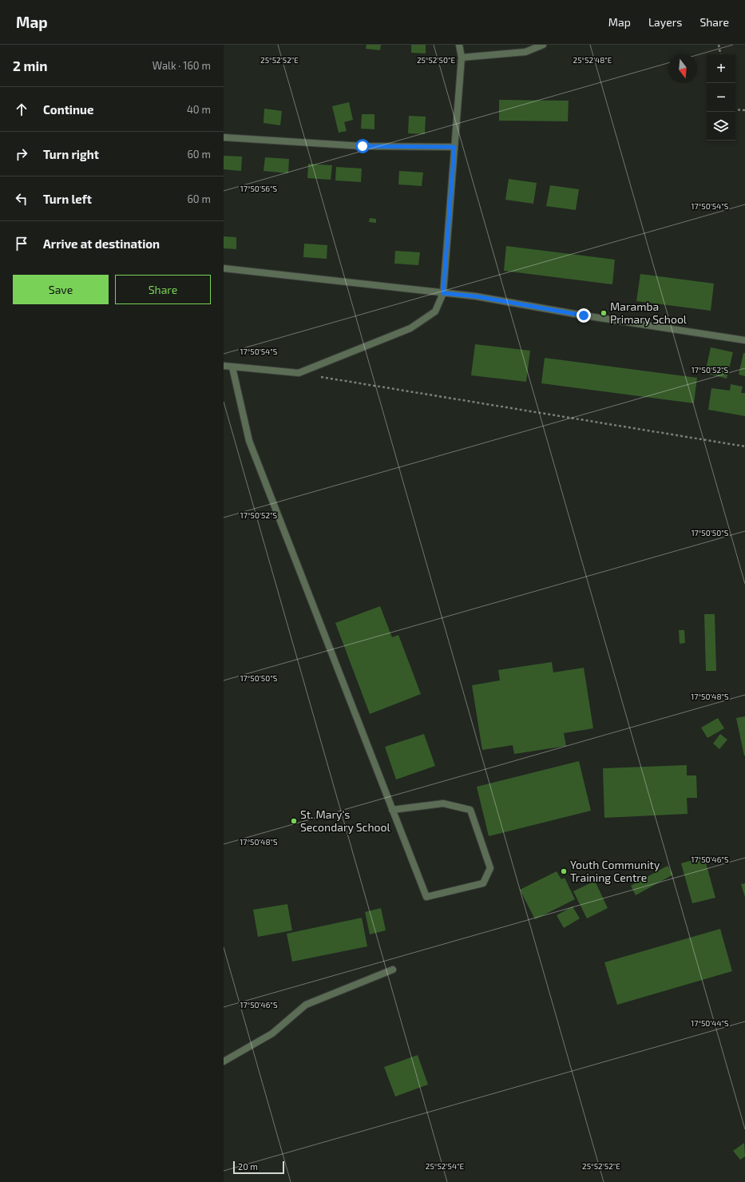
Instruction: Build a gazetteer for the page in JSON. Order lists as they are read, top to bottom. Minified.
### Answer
{"places":["Maramba Primary School","St. Mary's Secondary School","Youth Community Training Centre"],"scale_bar":"20 m","north":"bottom","page":{"header":"Map","nav":["Map","Layers","Share"],"heading":["2 min","Walk · 160 m"],"map_buttons":["+","−"],"list":[["Continue","40 m"],["Turn right","60 m"],["Turn left","60 m"],"Arrive at destination"],"buttons":["Save","Share"],"scale":"20 m"},"coordinates":["25°52'52\"E","25°52'50\"E","25°52'48\"E","17°50'56\"S","17°50'54\"S","17°50'52\"S","17°50'50\"S","17°50'48\"S","17°50'46\"S","17°50'44\"S","25°52'54\"E"]}
